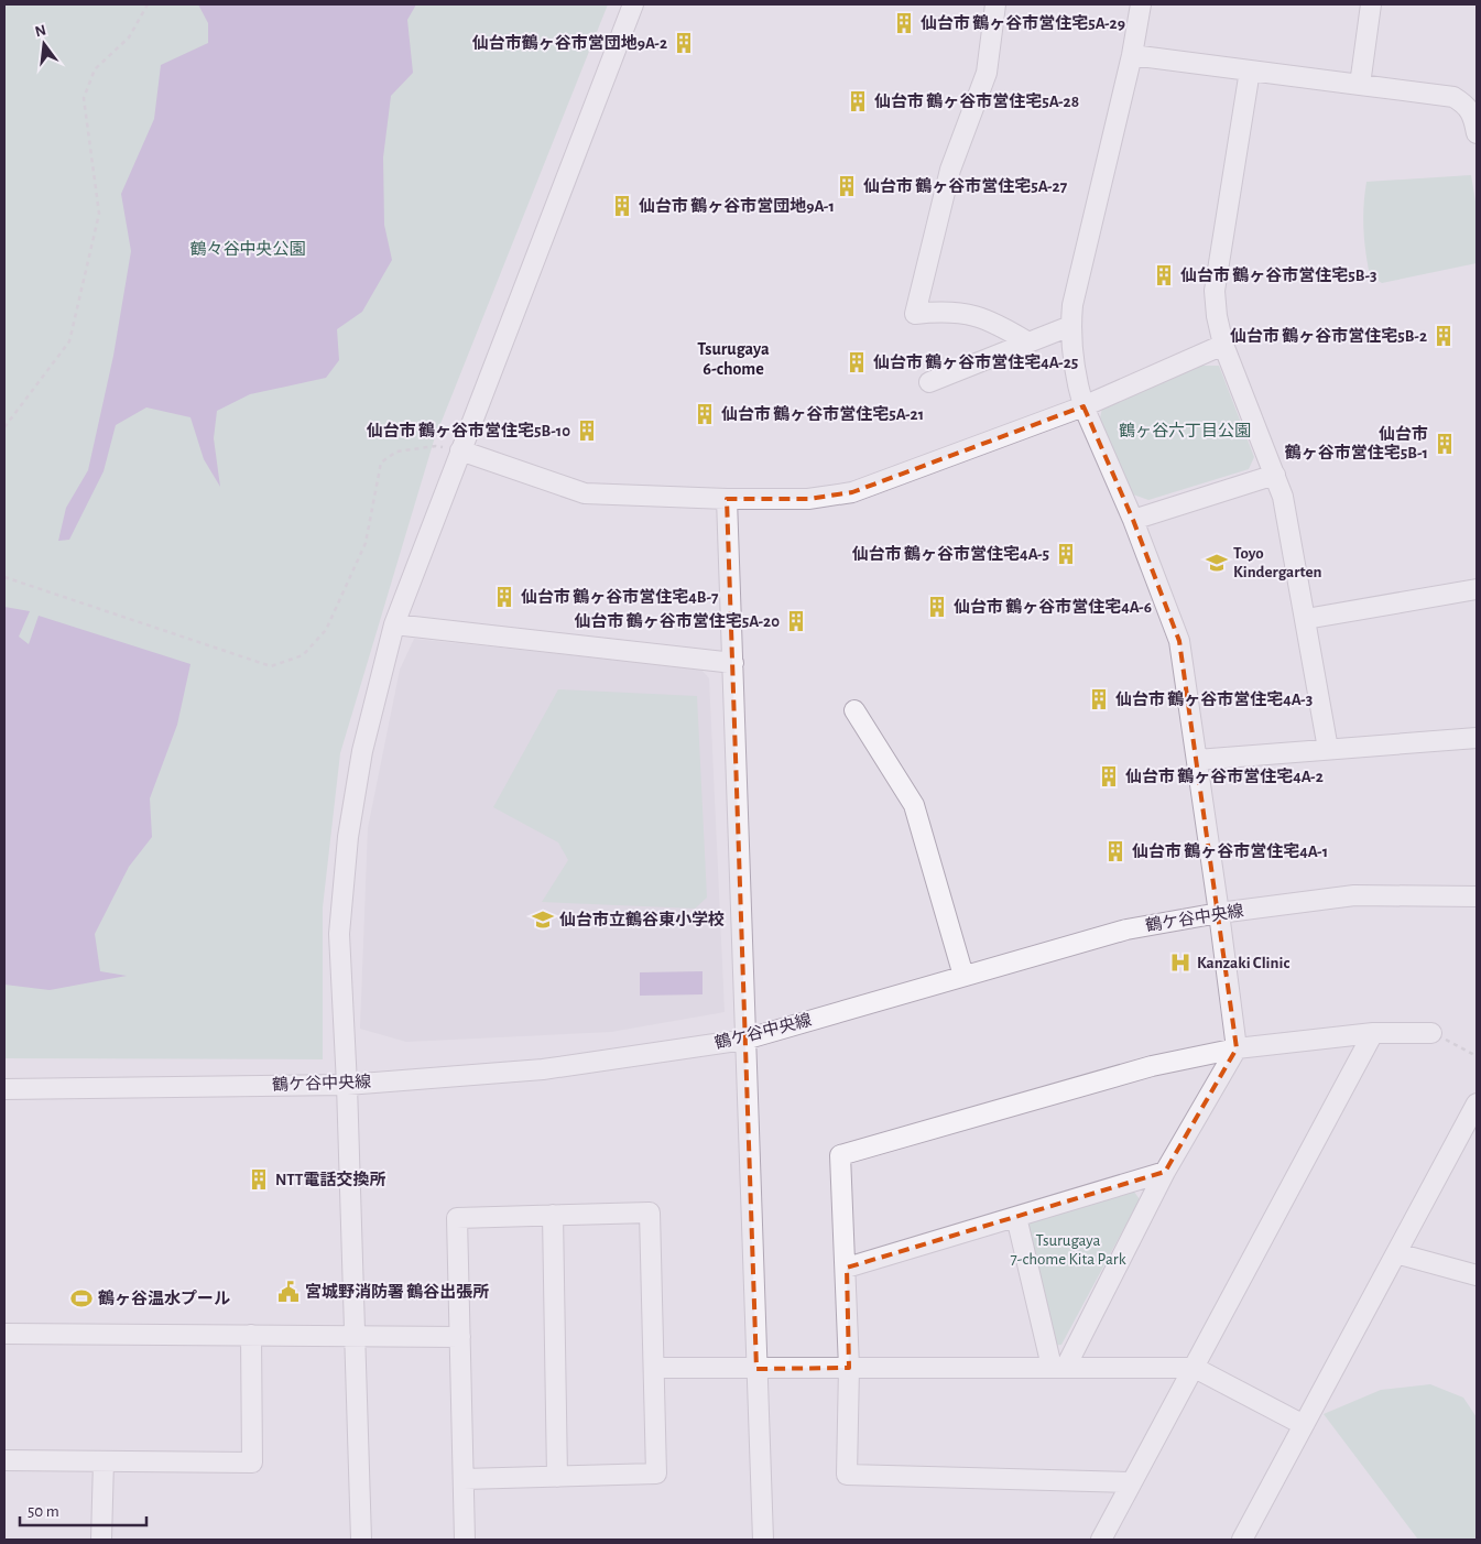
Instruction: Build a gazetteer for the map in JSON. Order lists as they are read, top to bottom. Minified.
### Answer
{"streets":{"street":["鶴ケ谷中央線"]},"districts":["Tsurugaya 6-chome"],"parks":["鶴々谷中央公園","鶴ヶ谷六丁目公園","Tsurugaya 7-chome Kita Park"],"places":{"building":["仙台市 鶴ヶ谷市営住宅5A-29","仙台市鶴ヶ谷市営団地9A-2","仙台市 鶴ヶ谷市営住宅5A-28","仙台市 鶴ヶ谷市営住宅5A-27","仙台市 鶴ヶ谷市営団地9A-1","仙台市 鶴ヶ谷市営住宅5B-3","仙台市 鶴ヶ谷市営住宅5B-2","仙台市 鶴ヶ谷市営住宅4A-25","仙台市 鶴ヶ谷市営住宅5A-21","仙台市 鶴ヶ谷市営住宅5B-10","仙台市 鶴ヶ谷市営住宅5B-1","仙台市 鶴ヶ谷市営住宅4A-5","仙台市 鶴ヶ谷市営住宅4B-7","仙台市 鶴ヶ谷市営住宅4A-6","仙台市 鶴ヶ谷市営住宅5A-20","仙台市 鶴ヶ谷市営住宅4A-3","仙台市 鶴ヶ谷市営住宅4A-2","仙台市 鶴ヶ谷市営住宅4A-1","NTT電話交換所"],"school or university":["Toyo Kindergarten","仙台市立鶴谷東小学校"],"hospital":["Kanzaki Clinic"],"public building":["宮城野消防署 鶴谷出張所"],"sports":["鶴ヶ谷温水プール"]},"scale_bar":"50 m","north":"top"}
